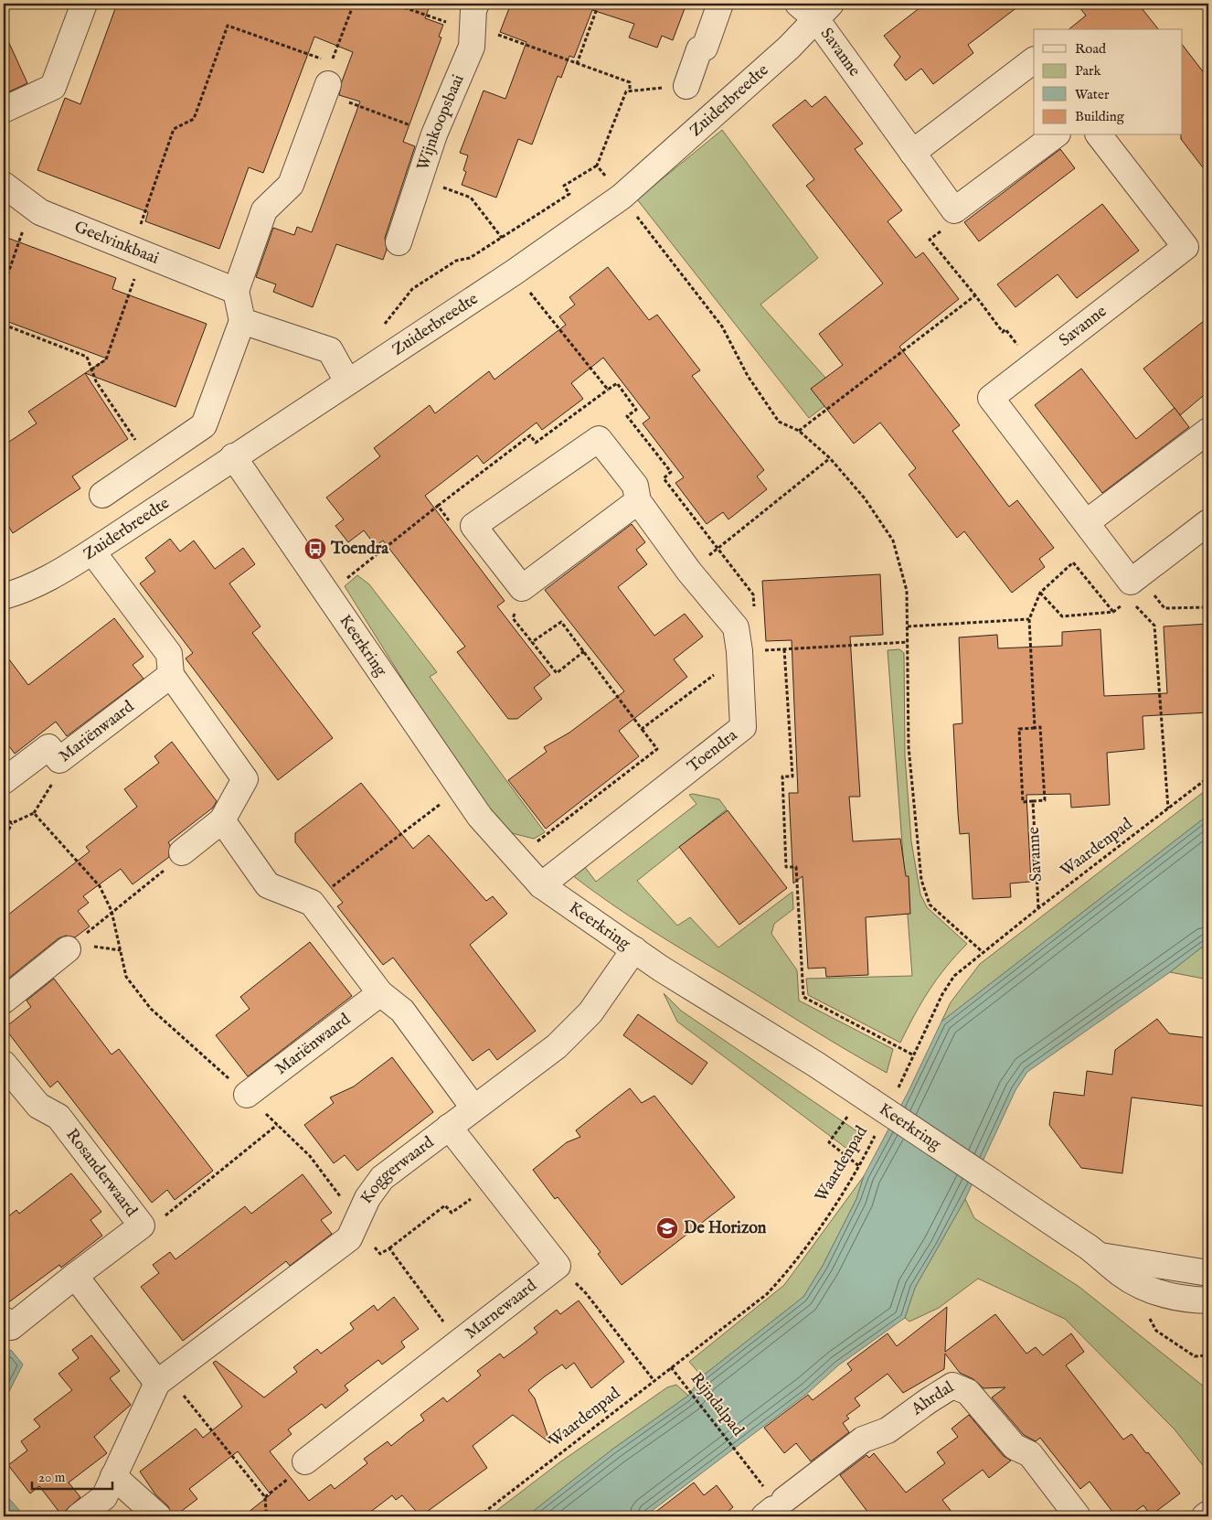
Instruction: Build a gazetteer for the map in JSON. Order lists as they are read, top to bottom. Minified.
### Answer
{"streets":{"street":["Savanne","Zuiderbreedte","Wijnkoopsbaai","Geelvinkbaai","Keerkring","Mariënwaard","Toendra","Koggerwaard","Rosanderwaard","Marnewaard","Ahrdal"],"path":["Waardenpad","Rijndalpad"]},"crossings":[["Savanne","Zuiderbreedte"],["Savanne","Waardenpad"],["Zuiderbreedte","Keerkring"],["Keerkring","Toendra"],["Keerkring","Koggerwaard"],["Waardenpad","Rijndalpad"]],"places":{"bus stop":["Toendra"],"school or university":["De Horizon"]},"legend":["Road","Park","Water","Building"],"scale_bar":"20 m"}
